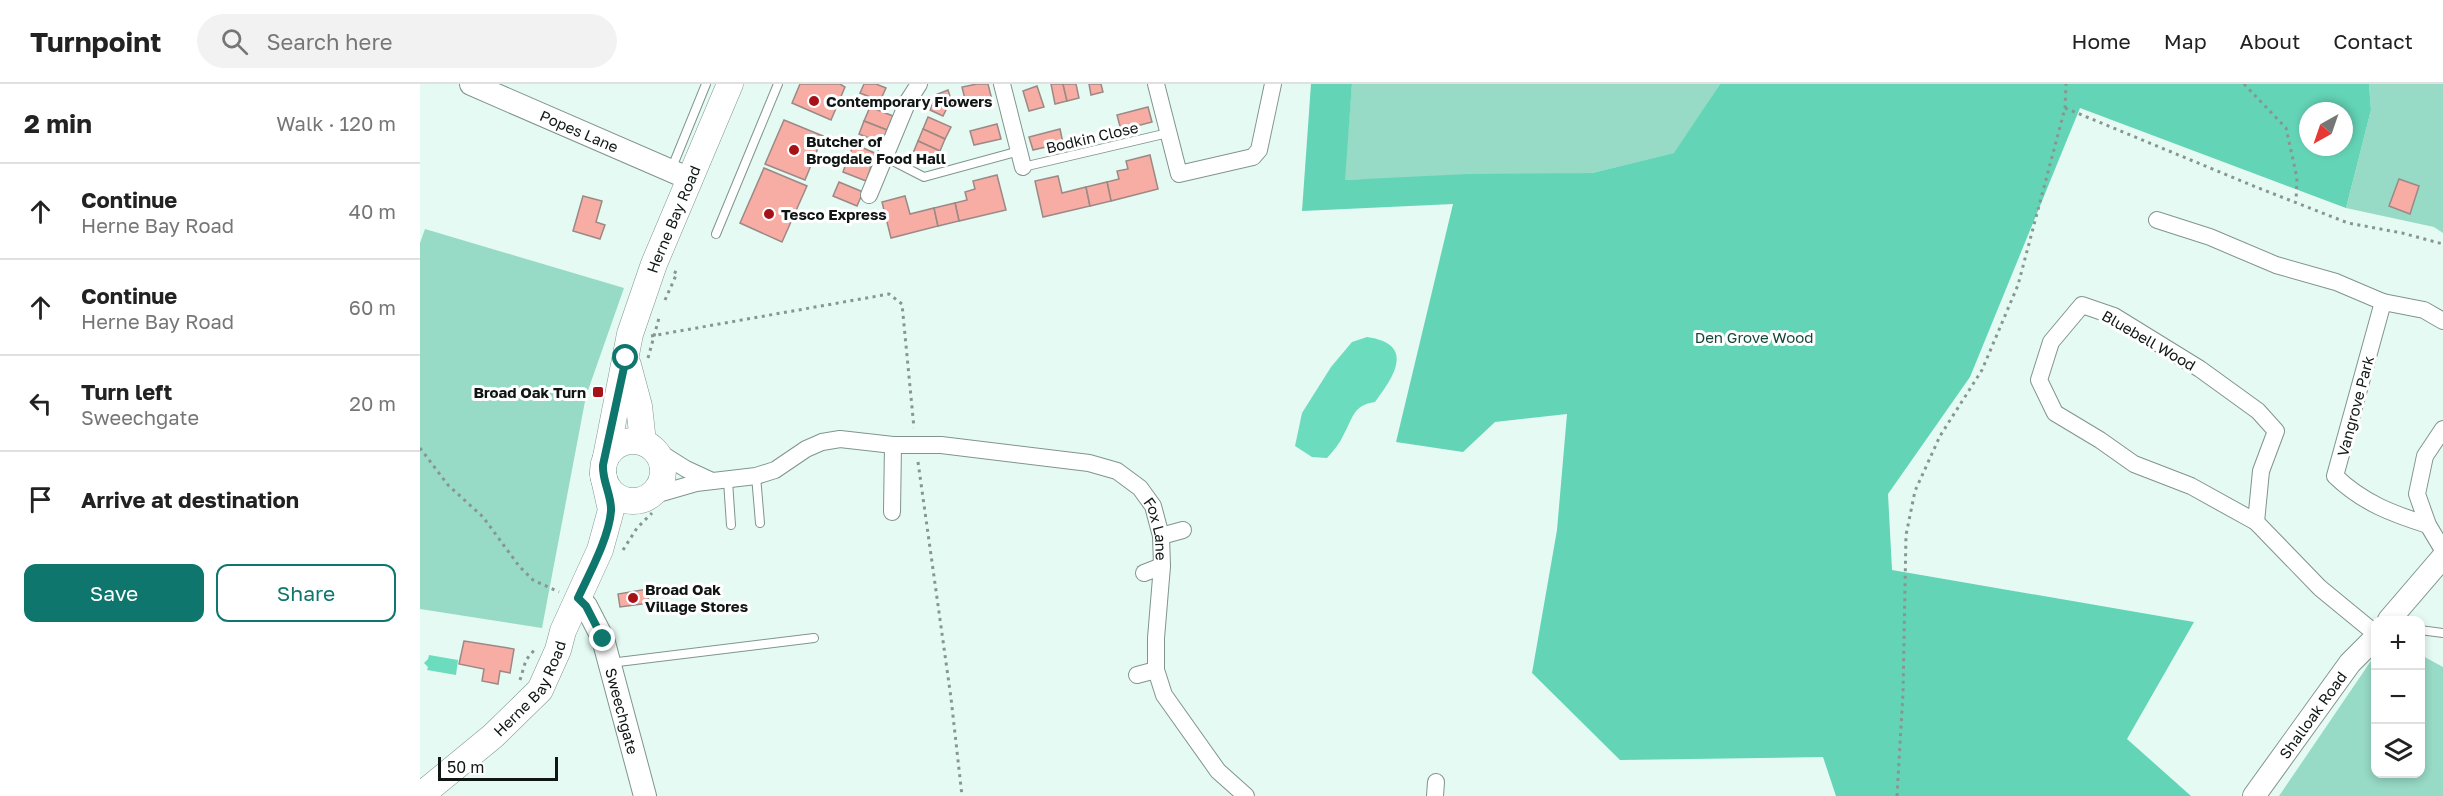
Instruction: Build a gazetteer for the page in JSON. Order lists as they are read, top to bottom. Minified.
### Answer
{"streets":{"main road":["Herne Bay Road"],"street":["Popes Lane","Bluebell Wood","Vangrove Park","Fox Lane","Sweechgate","Shalloak Road"],"lane":["Bodkin Close"]},"crossings":[["Popes Lane","Herne Bay Road"],["Herne Bay Road","Fox Lane"],["Herne Bay Road","Sweechgate"]],"parks":["Den Grove Wood"],"places":{"other":["Contemporary Flowers","Butcher of Brogdale Food Hall","Tesco Express","Broad Oak Village Stores"],"transit":["Broad Oak Turn"]},"scale_bar":"50 m","north":"bottom left","page":{"header":"Turnpoint","search":"Search here","nav":["Home","Map","About","Contact"],"heading":["2 min","Walk · 120 m"],"list":[["Continue","Herne Bay Road","40 m"],["Continue","Herne Bay Road","60 m"],["Turn left","Sweechgate","20 m"],"Arrive at destination"],"buttons":["Save","Share"],"map_buttons":["+","−"],"scale":"50 m"}}
